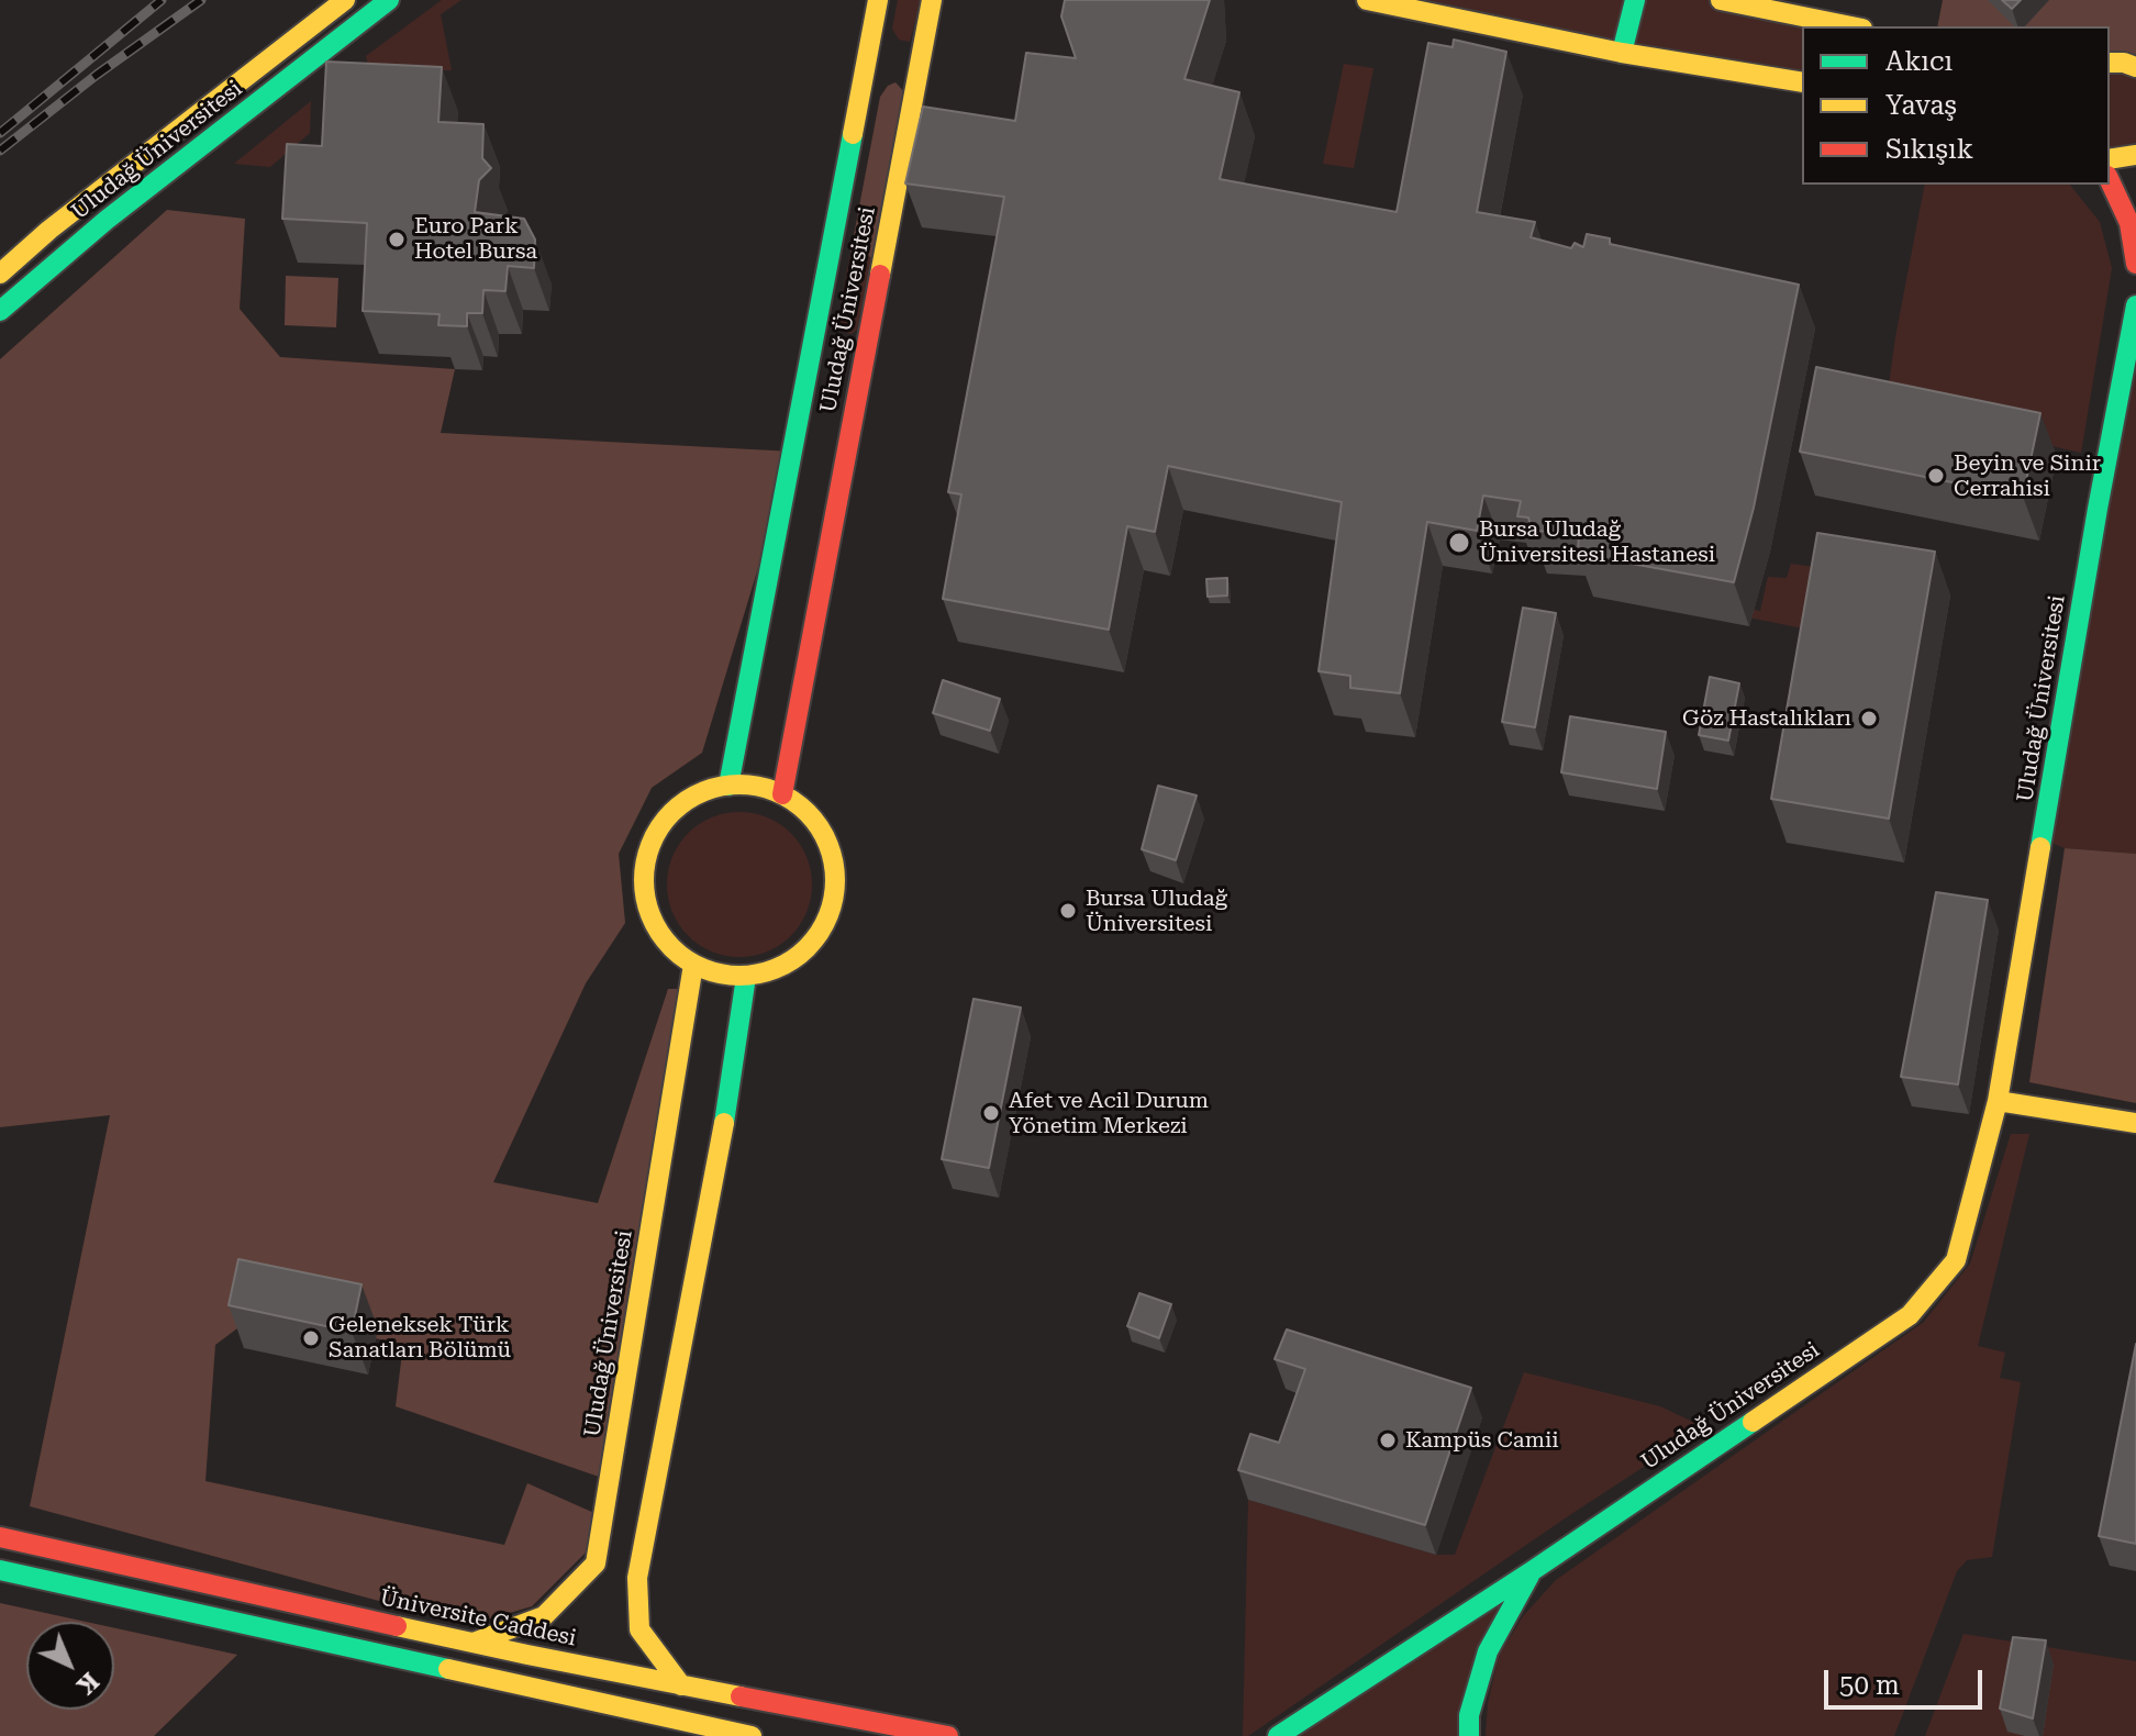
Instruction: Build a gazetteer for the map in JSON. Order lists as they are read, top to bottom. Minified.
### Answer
{"streets":{"street":["Uludağ Üniversitesi","Üniversite Caddesi"]},"crossings":[["Uludağ Üniversitesi","Üniversite Caddesi"]],"places":["Euro Park Hotel Bursa","Beyin ve Sinir Cerrahisi","Bursa Uludağ Üniversitesi Hastanesi","Göz Hastalıkları","Bursa Uludağ Üniversitesi","Afet ve Acil Durum Yönetim Merkezi","Geleneksek Türk Sanatları Bölümü","Kampüs Camii"],"legend":["Akıcı","Yavaş","Sıkışık"],"scale_bar":"50 m","north":"bottom right"}
